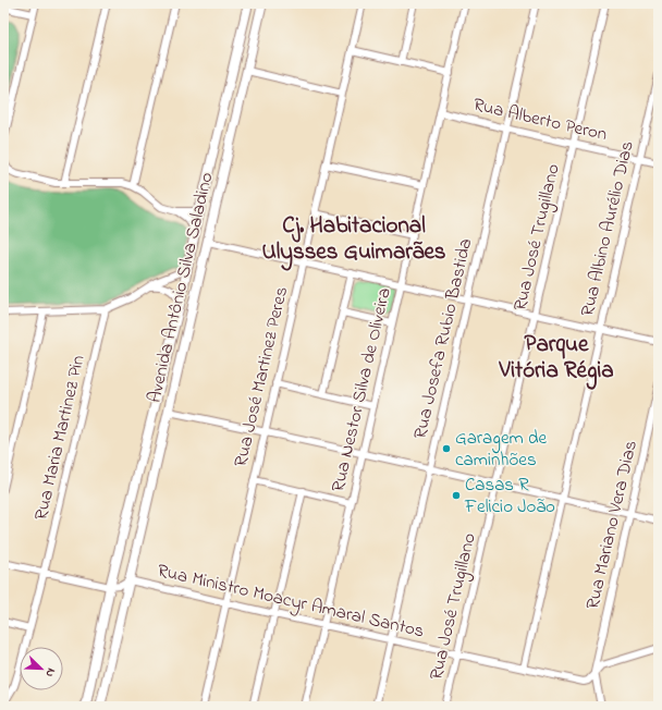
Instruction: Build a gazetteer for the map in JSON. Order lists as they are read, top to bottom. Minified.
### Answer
{"streets":{"main road":["Avenida Antônio Silva Saladino"],"street":["Rua Alberto Peron","Rua Albino Aurélio Dias","Rua José Trugillano","Rua Josefa Rubio Bastida","Rua José Martinez Peres","Rua Nestor Silva de Oliveira","Rua Maria Martinez Pin","Rua Mariano Vera Dias","Rua Ministro Moacyr Amaral Santos"]},"crossings":[["Rua Alberto Peron","Rua Albino Aurélio Dias"],["Rua Alberto Peron","Rua José Trugillano"],["Rua Alberto Peron","Rua Josefa Rubio Bastida"],["Rua Alberto Peron","Rua Nestor Silva de Oliveira"],["Rua Albino Aurélio Dias","Rua Ministro Moacyr Amaral Santos"],["Rua José Trugillano","Rua Ministro Moacyr Amaral Santos"],["Avenida Antônio Silva Saladino","Rua Ministro Moacyr Amaral Santos"],["Rua Josefa Rubio Bastida","Rua Ministro Moacyr Amaral Santos"],["Rua José Martinez Peres","Rua Ministro Moacyr Amaral Santos"],["Rua Nestor Silva de Oliveira","Rua Ministro Moacyr Amaral Santos"],["Rua Mariano Vera Dias","Rua Ministro Moacyr Amaral Santos"]],"districts":["Cj. Habitacional Ulysses Guimarães","Parque Vitória Régia"],"places":["Garagem de caminhões","Casas R Felicio João"],"north":"bottom right"}
